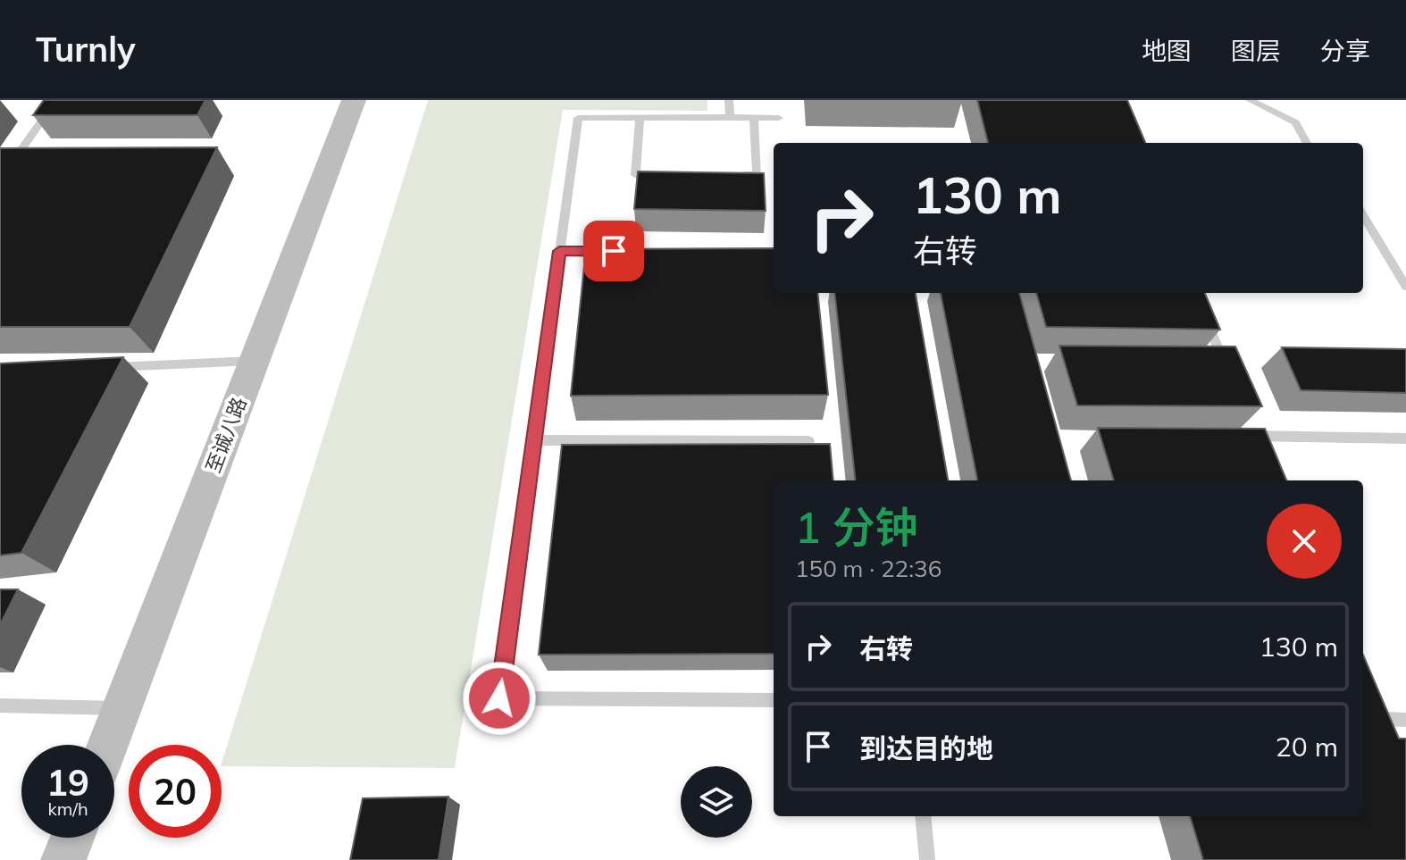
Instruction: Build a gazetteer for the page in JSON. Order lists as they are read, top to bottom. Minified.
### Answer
{"streets":{"main road":["至诚八路"]},"page":{"header":"Turnly","nav":["地图","图层","分享"],"turn":["130 m","右转"],"heading":["1 分钟","150 m · 22:36"],"list":[{"name":"右转","value":"130 m"},{"name":"到达目的地","value":"20 m"}],"speed":"19 km/h","limit":"20"}}
